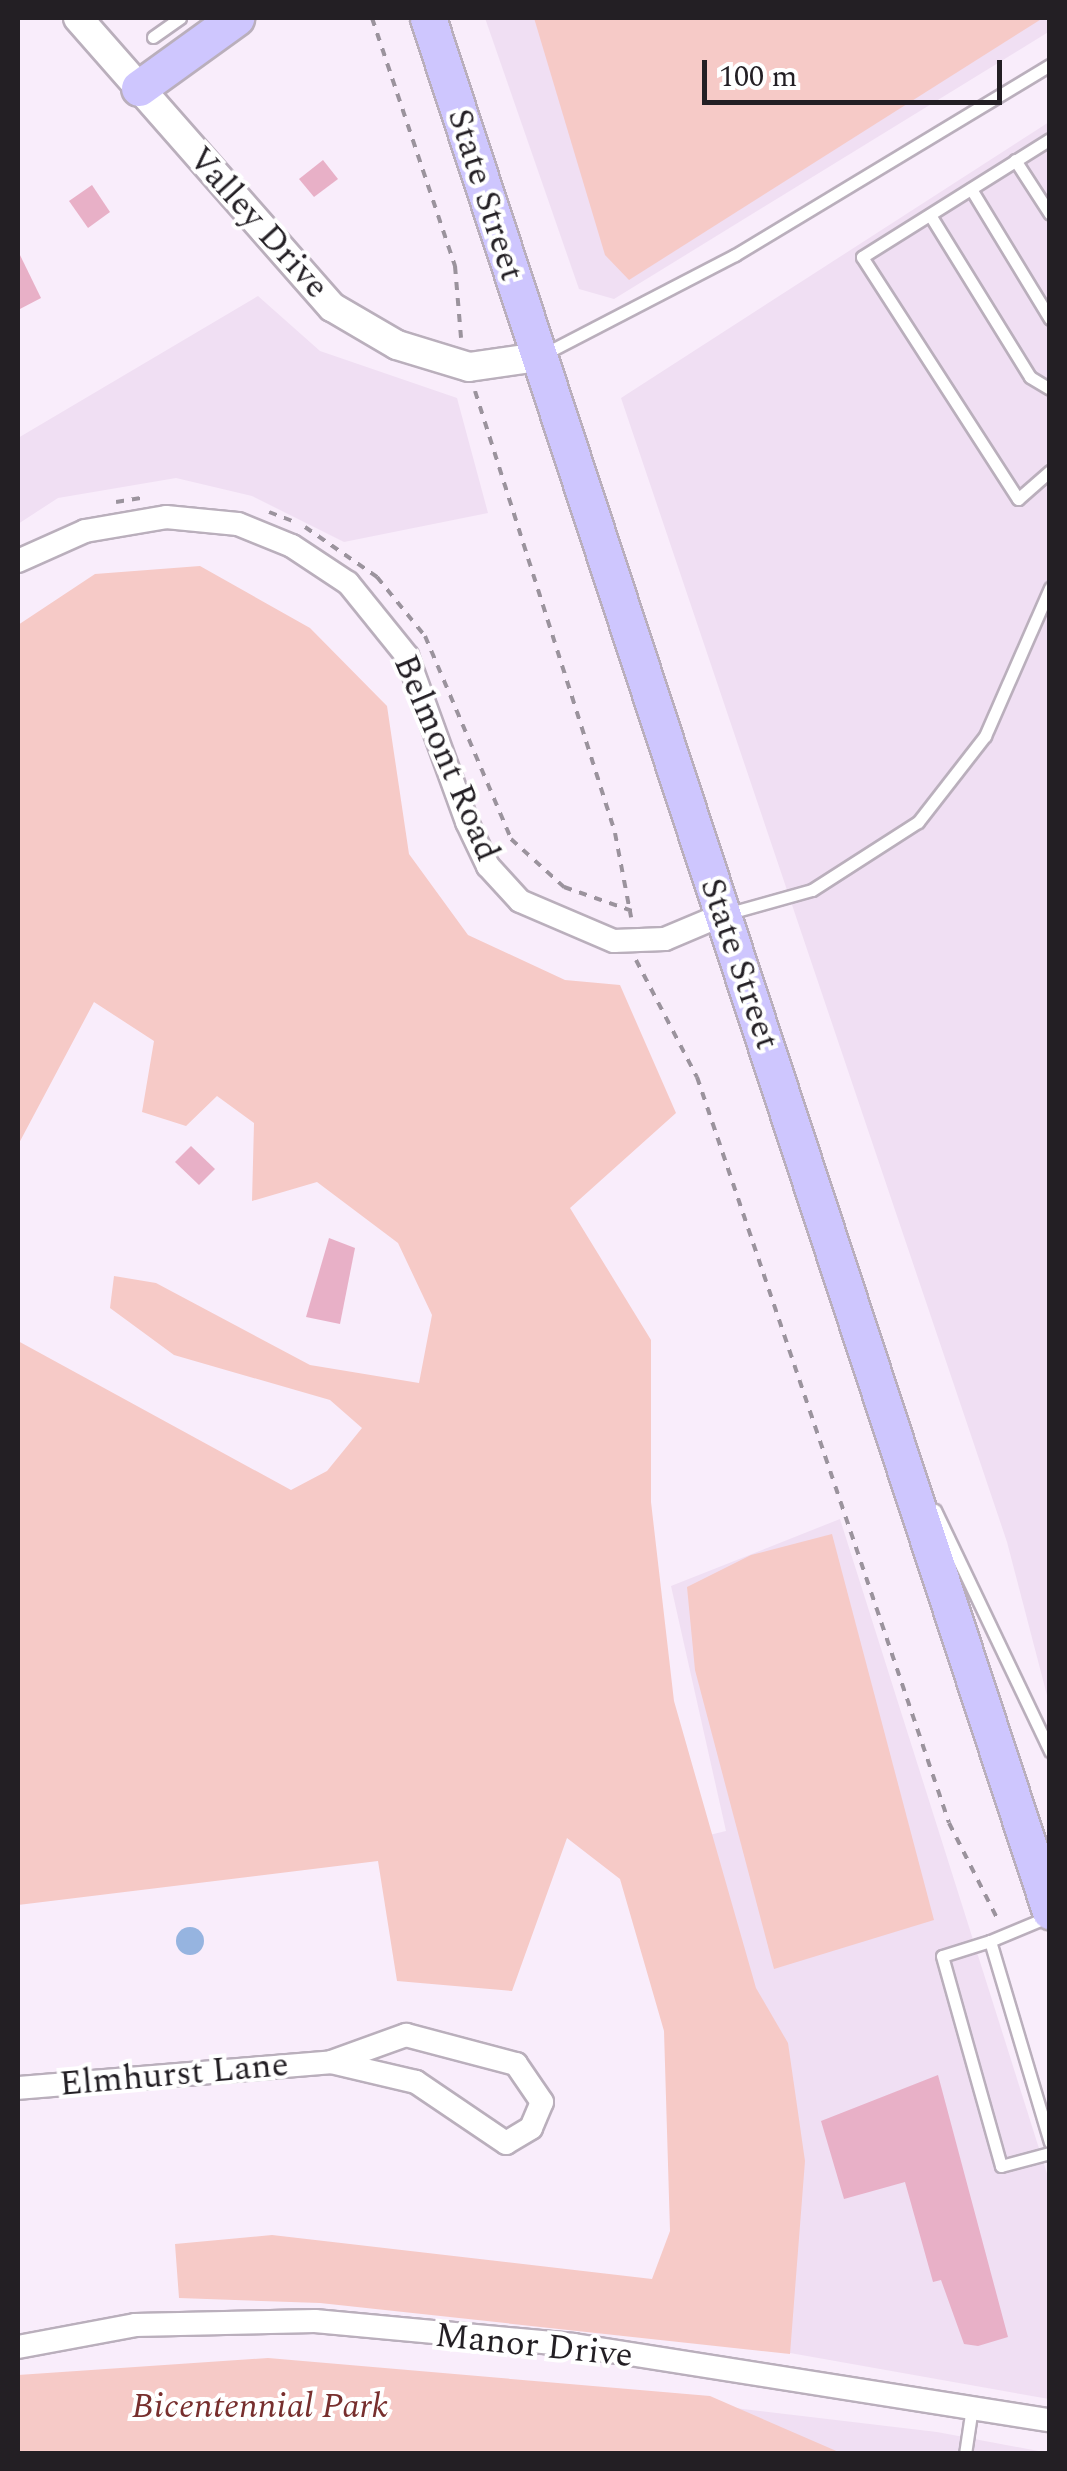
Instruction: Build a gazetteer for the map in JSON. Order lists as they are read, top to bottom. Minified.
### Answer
{"streets":{"main road":["State Street"],"street":["Valley Drive","Belmont Road","Elmhurst Lane","Manor Drive"]},"crossings":[["State Street","Valley Drive"],["State Street","Belmont Road"]],"parks":["Bicentennial Park"],"scale_bar":"100 m"}
